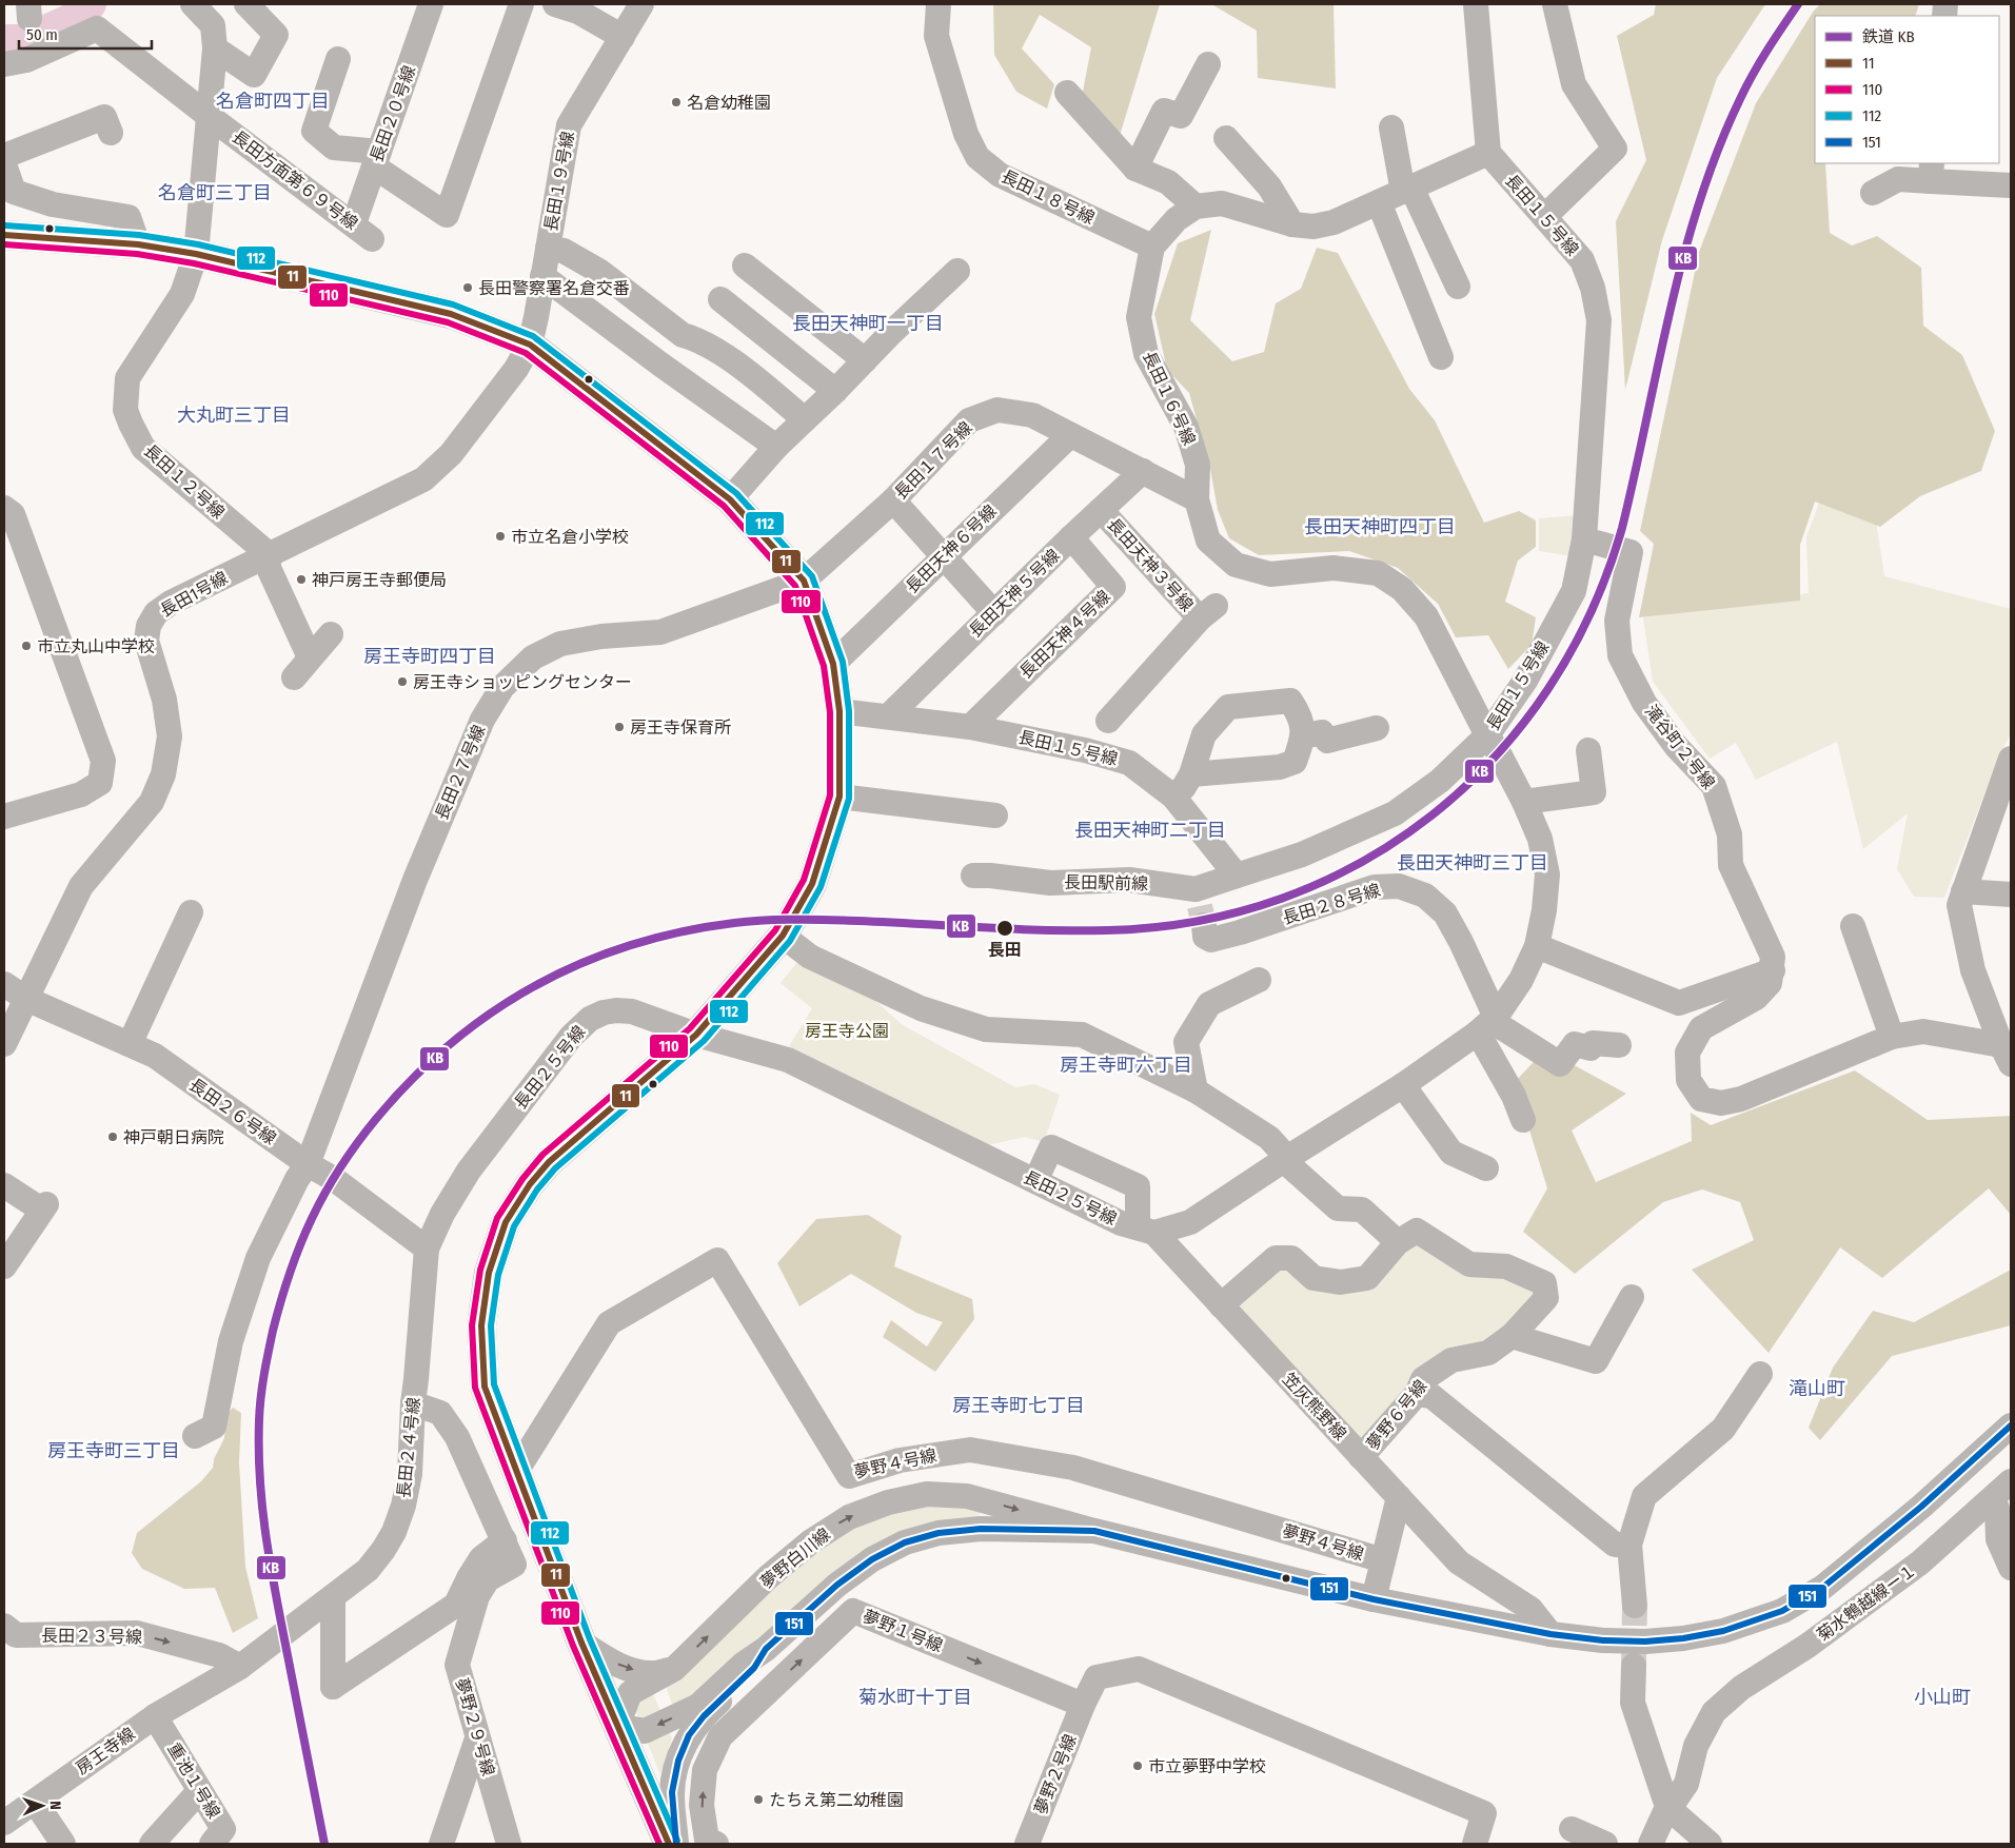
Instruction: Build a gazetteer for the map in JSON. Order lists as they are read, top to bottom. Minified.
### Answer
{"streets":{"street":["長田２０号線","長田方面第６９号線","長田１９号線","長田１８号線","長田１５号線","長田１６号線","長田１７号線","長田１２号線","長田天神６号線","長田天神３号線","長田天神５号線","長田1号線","長田天神４号線","滝谷町２号線","長田２７号線","長田駅前線","長田２８号線","長田２５号線","長田２６号線","笠灰熊野線","夢野６号線","長田２４号線","夢野４号線","夢野白川線","菊水鵯越線ー１","夢野１号線","長田２３号線","夢野２９号線","房王寺線","夢野２号線","重池１号線"]},"crossings":[["長田２０号線","長田方面第６９号線"],["長田方面第６９号線","長田１２号線"],["長田１９号線","長田1号線"],["長田１８号線","長田１６号線"],["長田１５号線","長田１６号線"],["長田１５号線","長田天神５号線"],["長田１５号線","長田天神４号線"],["長田１５号線","滝谷町２号線"],["長田１５号線","長田駅前線"],["長田１６号線","長田１７号線"],["長田１７号線","長田天神６号線"],["長田１７号線","長田天神５号線"],["長田１７号線","長田２７号線"],["長田１２号線","長田1号線"],["長田天神３号線","長田天神５号線"],["長田天神５号線","長田天神４号線"],["長田1号線","長田２６号線"],["長田２７号線","長田２６号線"],["長田駅前線","長田２８号線"],["長田２５号線","長田２６号線"],["長田２５号線","笠灰熊野線"],["長田２５号線","長田２４号線"],["長田２６号線","長田２４号線"],["笠灰熊野線","夢野６号線"],["笠灰熊野線","夢野白川線"],["長田２４号線","長田２３号線"],["長田２４号線","房王寺線"],["長田２４号線","重池１号線"],["夢野１号線","夢野２号線"],["房王寺線","重池１号線"]],"one_way":["長田２３号線"],"districts":["名倉町四丁目","名倉町三丁目","長田天神町一丁目","大丸町三丁目","長田天神町四丁目","房王寺町四丁目","長田天神町二丁目","長田天神町三丁目","房王寺町六丁目","滝山町","房王寺町七丁目","房王寺町三丁目","菊水町十丁目","小山町"],"parks":["房王寺公園"],"places":["名倉幼稚園","長田警察署名倉交番","市立名倉小学校","神戸房王寺郵便局","市立丸山中学校","房王寺ショッピングセンター","房王寺保育所","長田","神戸朝日病院","市立夢野中学校","たちえ第二幼稚園"],"lines":["rail line KB","transit line 112","transit line 11","transit line 110","transit line 151"],"legend":["鉄道 KB","11","110","112","151"],"scale_bar":"50 m","north":"right"}
